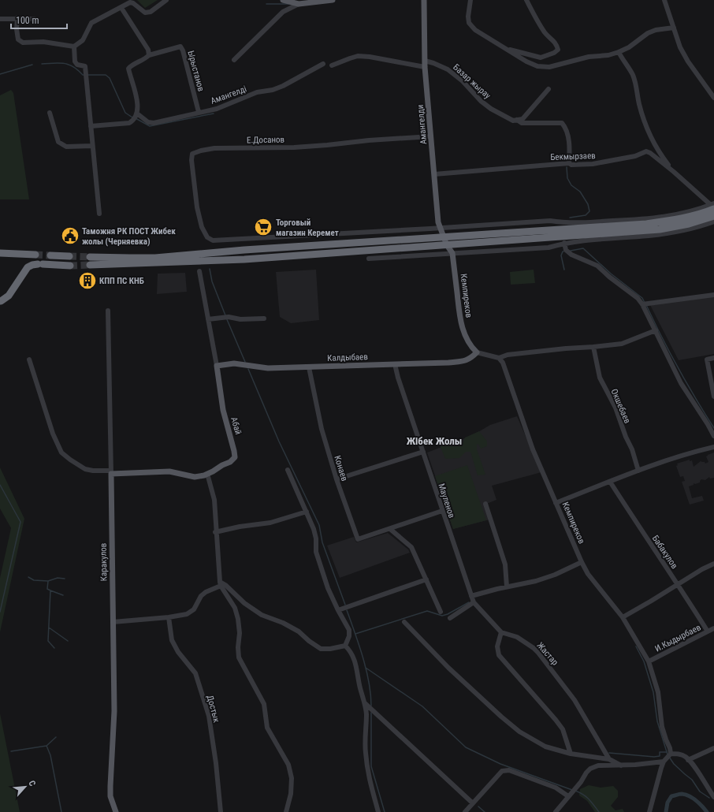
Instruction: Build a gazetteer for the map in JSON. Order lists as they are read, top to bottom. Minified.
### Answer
{"streets":{"main road":["Амангелди","Кемпиреков","Калдыбаев","Абай","Каракулов"],"street":["Ырыстанов","Базар жырау","Амангелді","Е.Досанов","Бекмырзаев","Окшебаев","Конаев","Мауленов","Бабакулов","И.Кыдырбаев","Жастар","Достык"]},"crossings":[["Ырыстанов","Амангелді"],["Базар жырау","Амангелди"],["Базар жырау","Бекмырзаев"],["Амангелди","Е.Досанов"],["Амангелди","Бекмырзаев"],["Амангелди","Кемпиреков"],["Кемпиреков","Калдыбаев"],["Кемпиреков","И.Кыдырбаев"],["Калдыбаев","Абай"],["Калдыбаев","Конаев"],["Калдыбаев","Мауленов"],["Абай","Каракулов"],["Конаев","Мауленов"],["Мауленов","Жастар"],["Бабакулов","И.Кыдырбаев"]],"districts":["Жібек Жолы"],"places":{"supermarket":["Торговый магазин Керемет"],"public building":["Таможня РК ПОСТ Жибек жолы (Черняевка)"],"building":["КПП ПС КНБ"]},"scale_bar":"100 m","north":"top right"}
